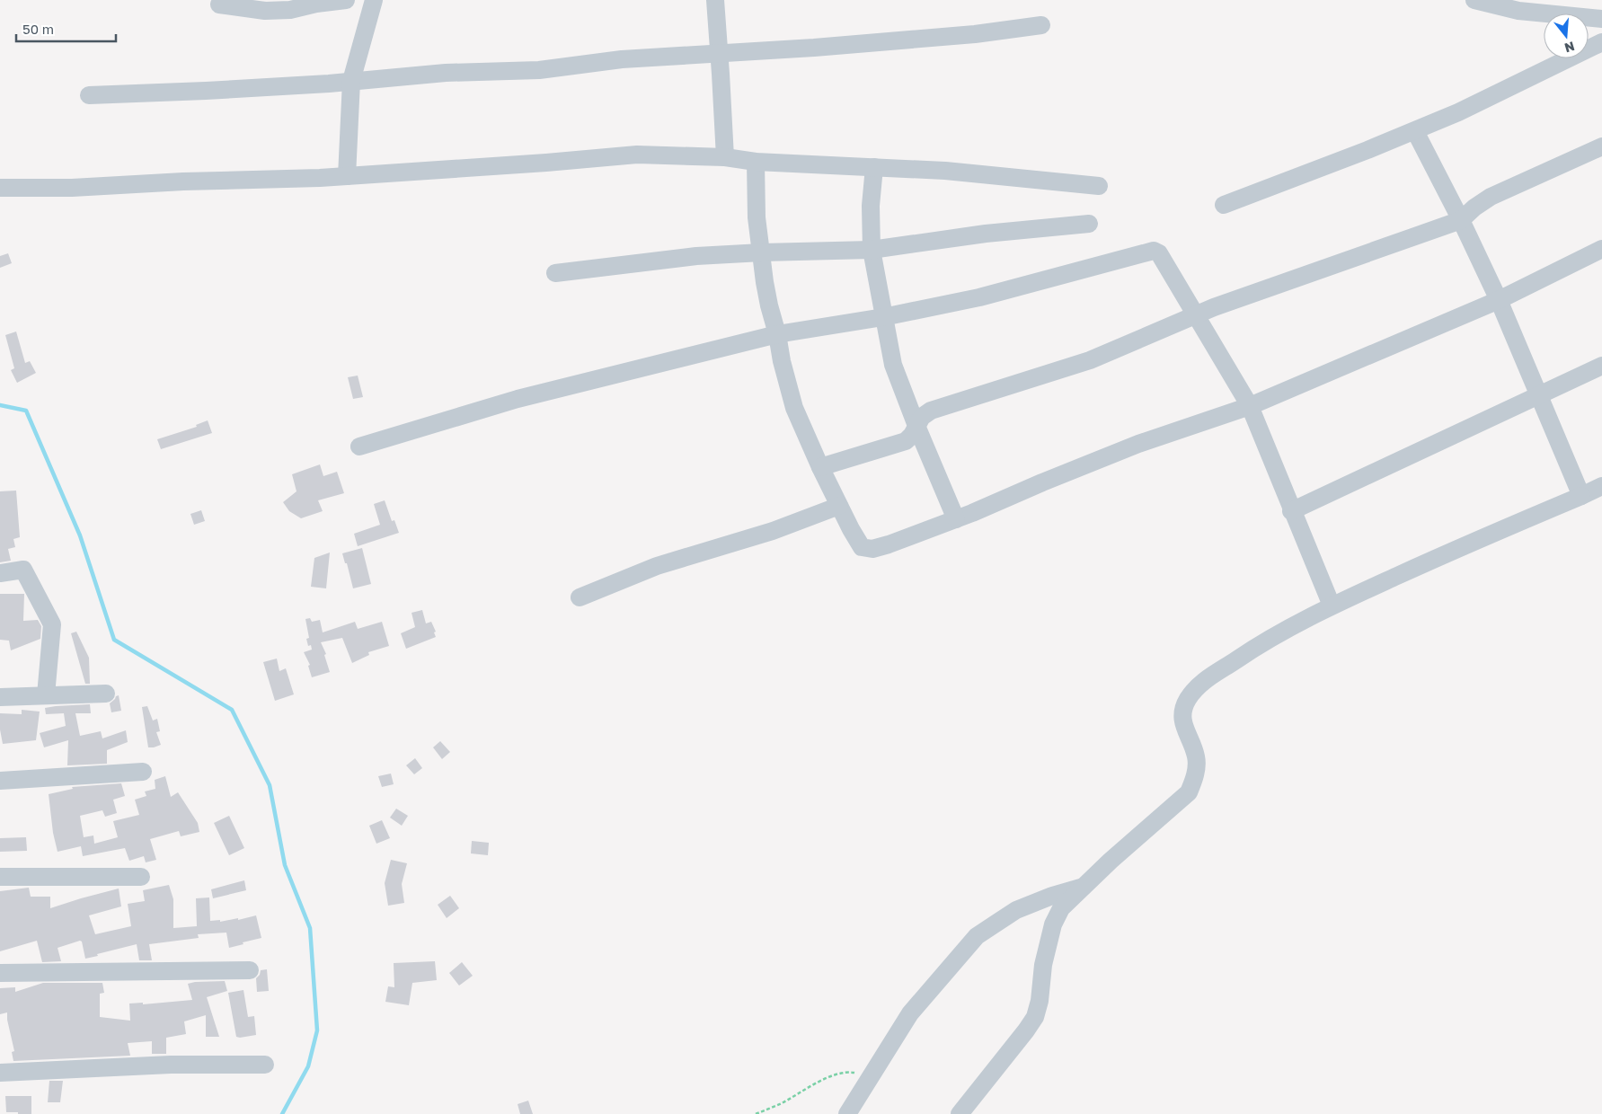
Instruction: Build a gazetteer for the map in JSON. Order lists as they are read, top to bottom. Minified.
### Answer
{"scale_bar":"50 m","north":"bottom"}
